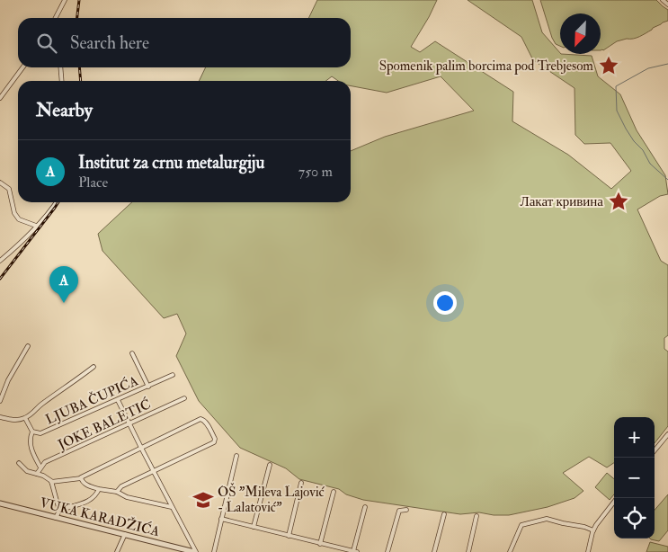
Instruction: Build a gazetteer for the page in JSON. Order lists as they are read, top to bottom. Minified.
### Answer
{"streets":{"street":["LJUBA ČUPIĆA","JOKE BALETIĆ","VUKA KARADŽIĆA"]},"places":{"place":["Spomenik palim borcima pod Trebjesom","Лакат кривина"],"school or university":["OŠ \"Mileva Lajović - Lalatović\""]},"north":"bottom left","page":{"search":"Search here","heading":"Nearby","list":[{"mark":"A","name":"Institut za crnu metalurgiju","note":"Place","value":"750 m"}],"pins":"A","map_buttons":["+","−"]}}
